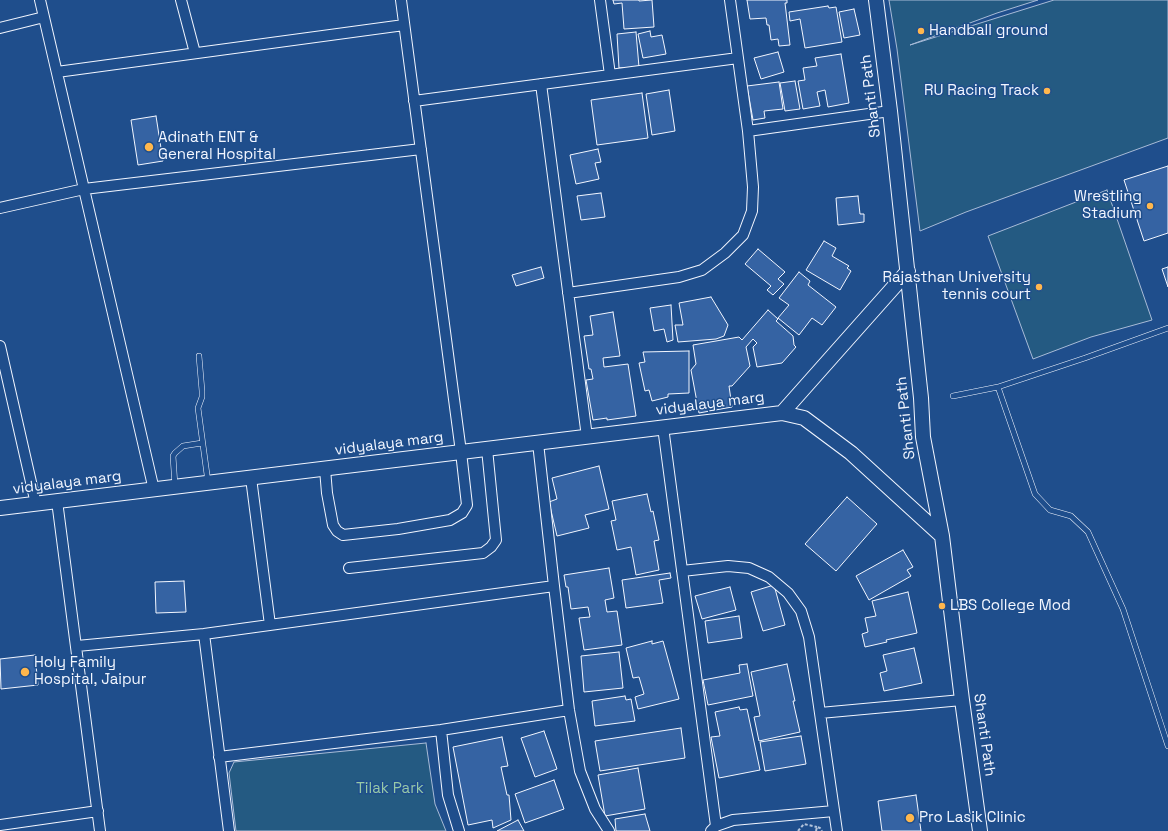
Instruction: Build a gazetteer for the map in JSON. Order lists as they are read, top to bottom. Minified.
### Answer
{"streets":{"street":["Shanti Path","vidyalaya marg"]},"crossings":[["Shanti Path","vidyalaya marg"]],"parks":["Tilak Park"],"places":["Handball ground","RU Racing Track","Adinath ENT & General Hospital","Wrestling Stadium","Rajasthan University tennis court","LBS College Mod","Holy Family Hospital, Jaipur","Pro Lasik Clinic"]}
